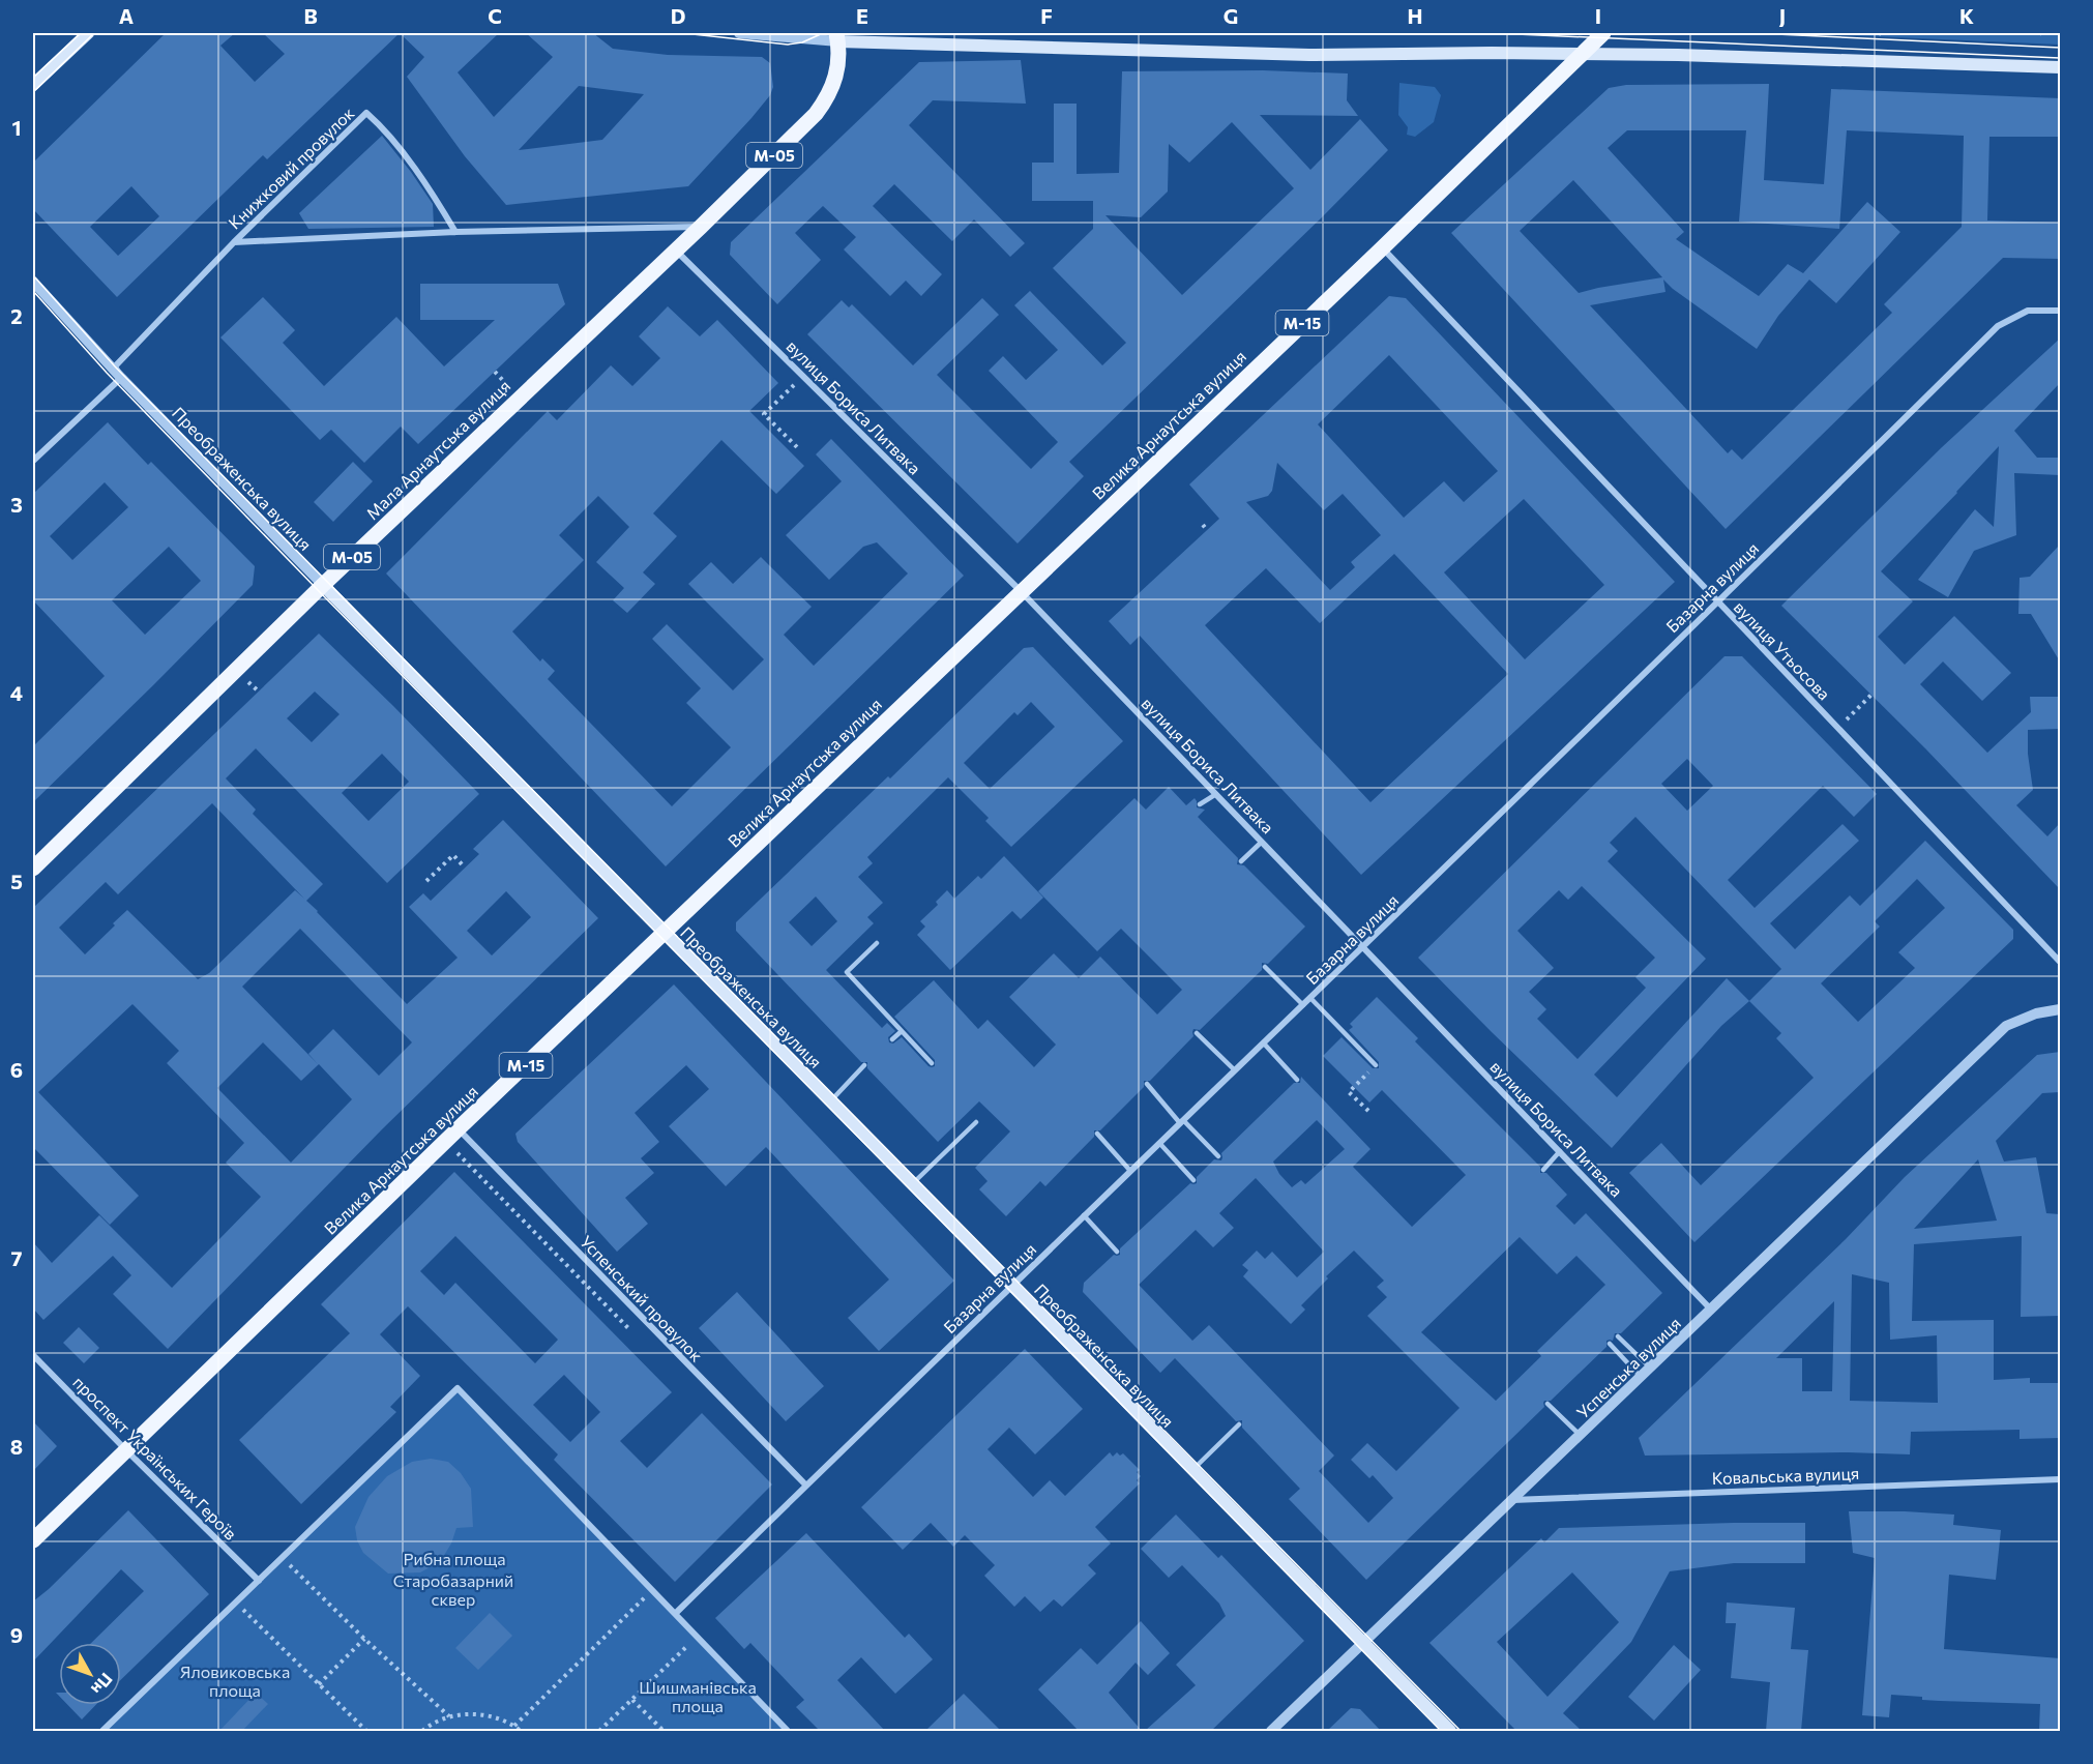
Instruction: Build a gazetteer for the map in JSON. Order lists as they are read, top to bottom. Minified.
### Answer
{"streets":{"main road":["М-05","М-15","Велика Арнаутська вулиця","Мала Арнаутська вулиця","Преображенська вулиця"],"street":["Книжковий провулок","вулиця Бориса Литвака","Базарна вулиця","вулиця Утьосова","Успенський провулок","Успенська вулиця","проспект Українських Героїв","Ковальська вулиця"]},"crossings":[["Книжковий провулок","Мала Арнаутська вулиця"],["Книжковий провулок","Преображенська вулиця"],["вулиця Бориса Литвака","Велика Арнаутська вулиця"],["вулиця Бориса Литвака","Мала Арнаутська вулиця"],["вулиця Бориса Литвака","Базарна вулиця"],["вулиця Бориса Литвака","Успенська вулиця"],["Велика Арнаутська вулиця","Преображенська вулиця"],["Велика Арнаутська вулиця","вулиця Утьосова"],["Велика Арнаутська вулиця","Успенський провулок"],["Велика Арнаутська вулиця","проспект Українських Героїв"],["Мала Арнаутська вулиця","Преображенська вулиця"],["Преображенська вулиця","Базарна вулиця"],["Преображенська вулиця","Успенська вулиця"],["Базарна вулиця","вулиця Утьосова"],["Базарна вулиця","Успенський провулок"],["Успенська вулиця","Ковальська вулиця"]],"parks":["Рибна площа","Старобазарний сквер","Яловиковська площа","Шишманівська площа"],"north":"bottom right","grid":{"columns":["A","B","C","D","E","F","G","H","I","J","K"],"rows":["1","2","3","4","5","6","7","8","9"]}}
